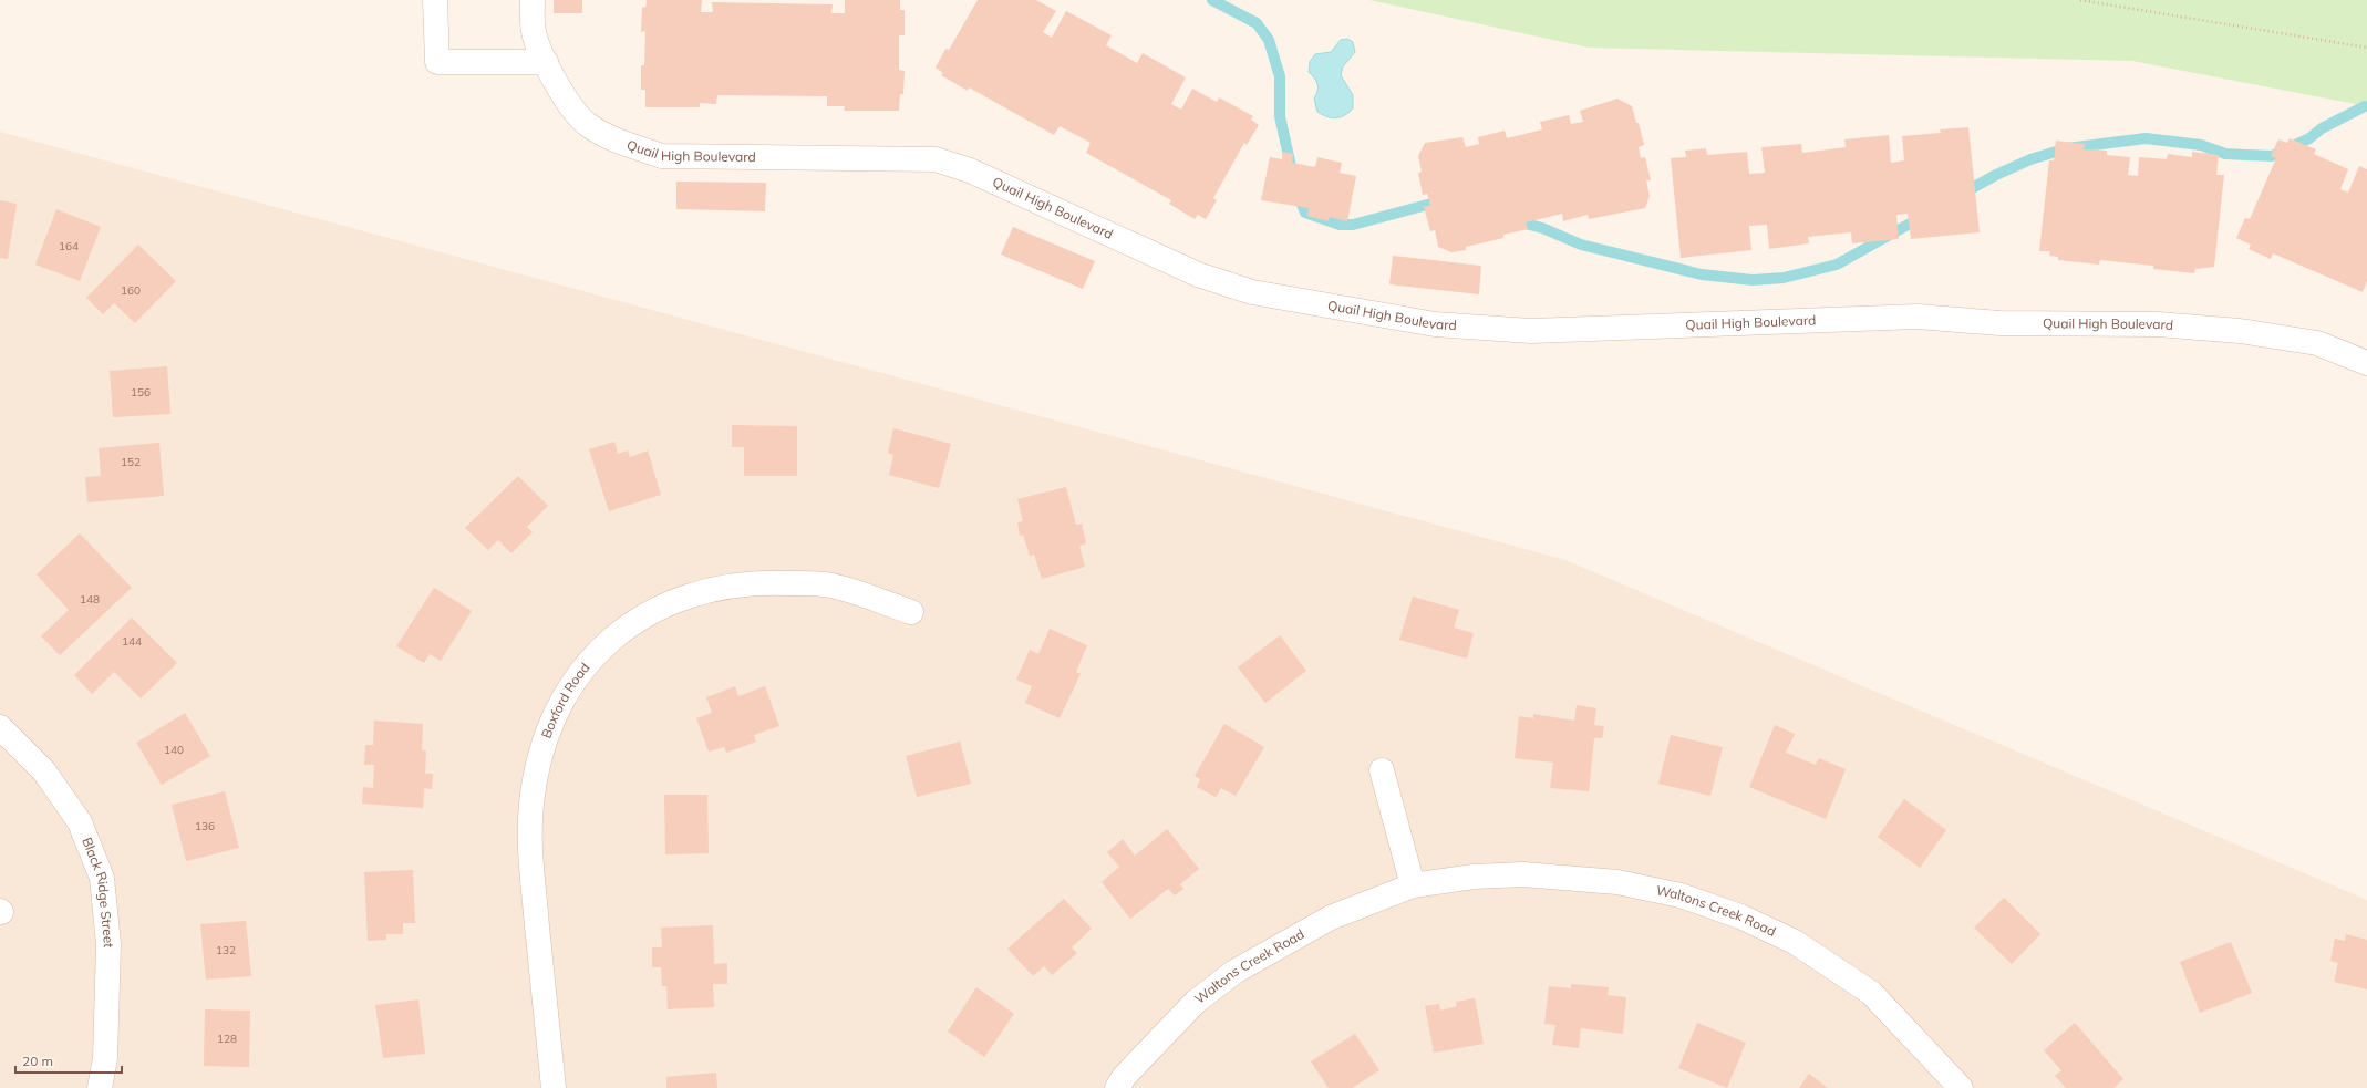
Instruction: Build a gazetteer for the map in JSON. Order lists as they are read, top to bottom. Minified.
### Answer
{"streets":{"street":["Quail High Boulevard","Boxford Road","Black Ridge Street","Waltons Creek Road"]},"house_numbers":["164","160","156","152","148","144","140","136","132","128"],"scale_bar":"20 m"}
